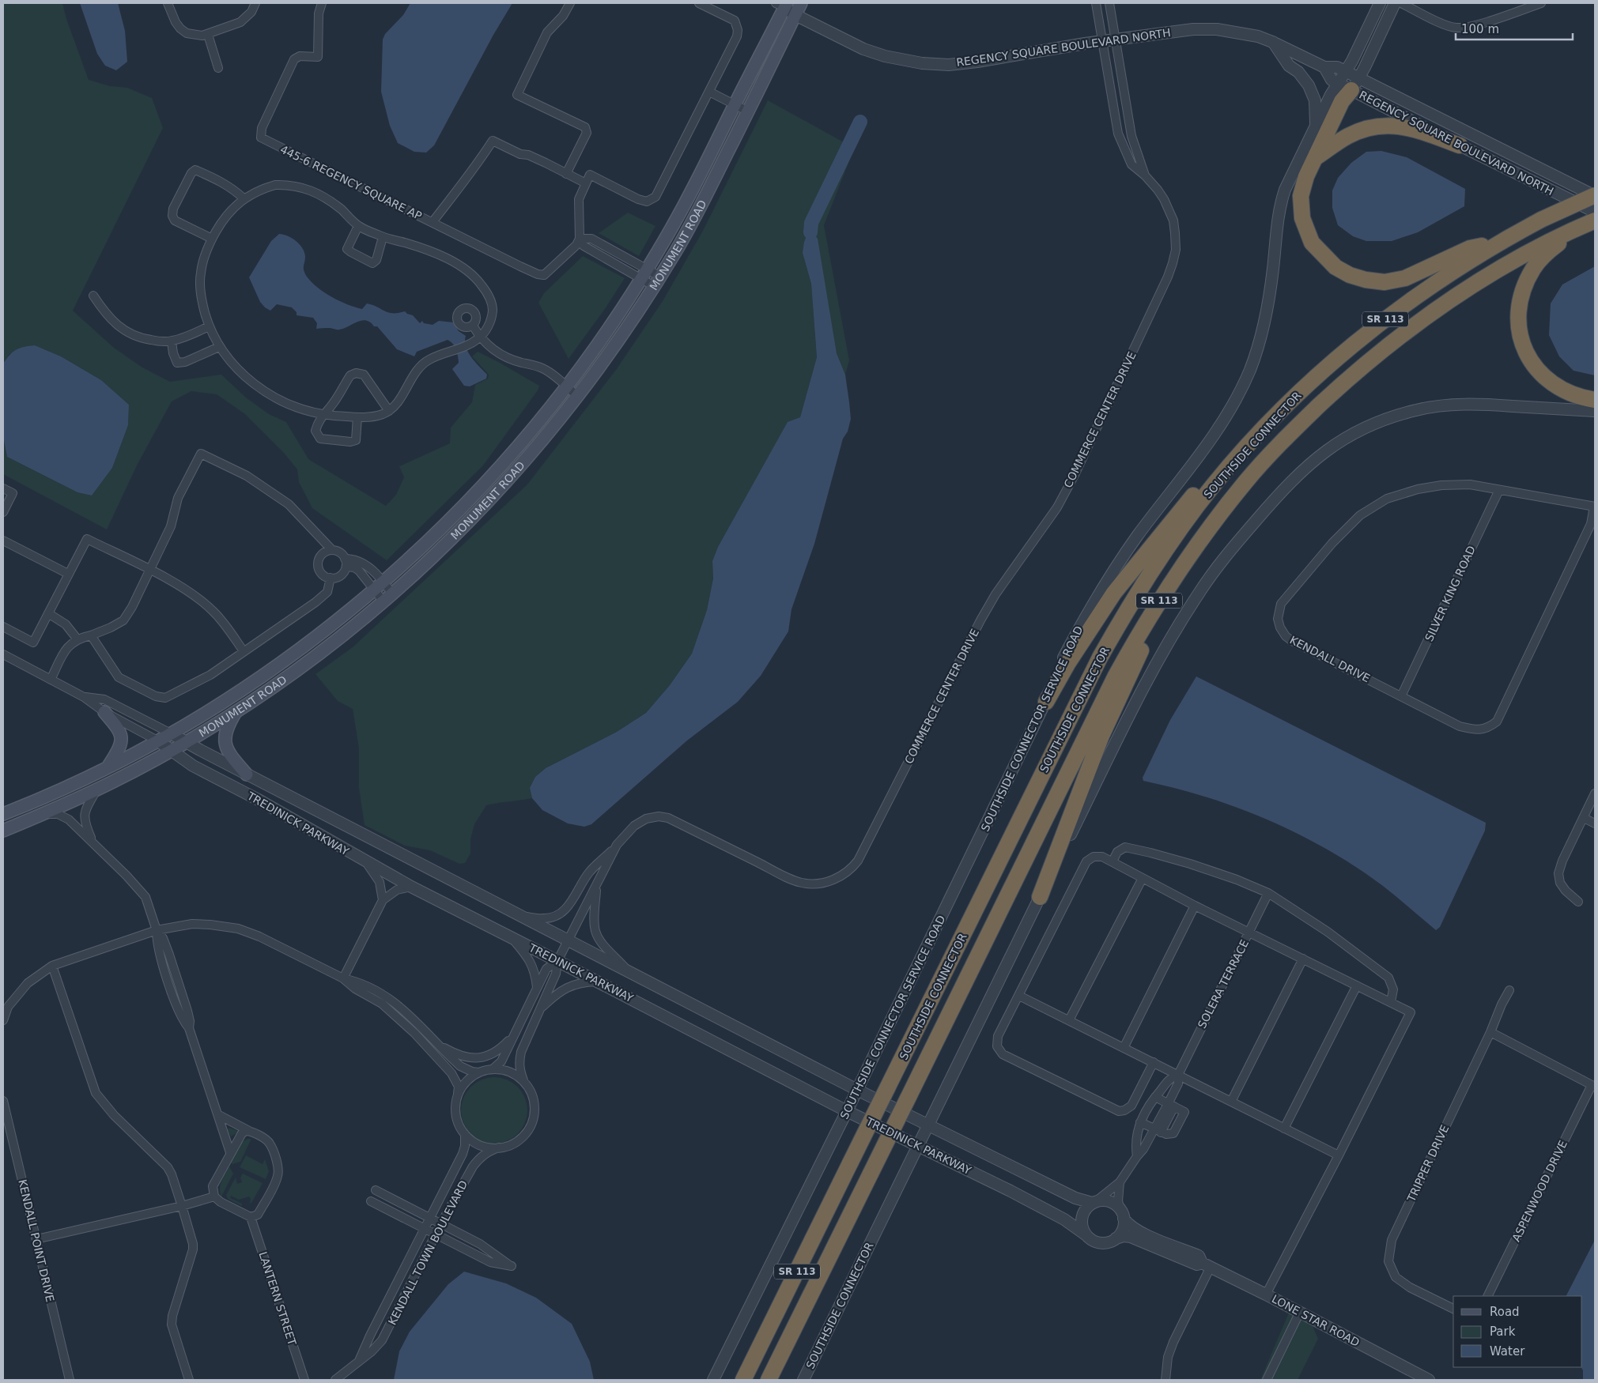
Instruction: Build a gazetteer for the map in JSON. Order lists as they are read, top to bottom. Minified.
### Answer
{"streets":{"highway":["SR 113","SOUTHSIDE CONNECTOR"],"main road":["MONUMENT ROAD"],"street":["REGENCY SQUARE BOULEVARD NORTH","445-6 REGENCY SQUARE AP","COMMERCE CENTER DRIVE","SILVER KING ROAD","KENDALL DRIVE","SOUTHSIDE CONNECTOR SERVICE ROAD","TREDINICK PARKWAY","SOLERA TERRACE","TRIPPER DRIVE","ASPENWOOD DRIVE","KENDALL POINT DRIVE","KENDALL TOWN BOULEVARD","LANTERN STREET","LONE STAR ROAD"]},"crossings":[["REGENCY SQUARE BOULEVARD NORTH","MONUMENT ROAD"],["REGENCY SQUARE BOULEVARD NORTH","COMMERCE CENTER DRIVE"],["REGENCY SQUARE BOULEVARD NORTH","SOUTHSIDE CONNECTOR"],["REGENCY SQUARE BOULEVARD NORTH","SOUTHSIDE CONNECTOR SERVICE ROAD"],["MONUMENT ROAD","TREDINICK PARKWAY"],["COMMERCE CENTER DRIVE","TREDINICK PARKWAY"],["COMMERCE CENTER DRIVE","KENDALL TOWN BOULEVARD"],["SOUTHSIDE CONNECTOR","TREDINICK PARKWAY"],["SILVER KING ROAD","KENDALL DRIVE"],["SOUTHSIDE CONNECTOR SERVICE ROAD","TREDINICK PARKWAY"],["TREDINICK PARKWAY","SOLERA TERRACE"],["TREDINICK PARKWAY","LONE STAR ROAD"],["SOLERA TERRACE","LONE STAR ROAD"]],"legend":["Road","Park","Water"],"scale_bar":"100 m"}
